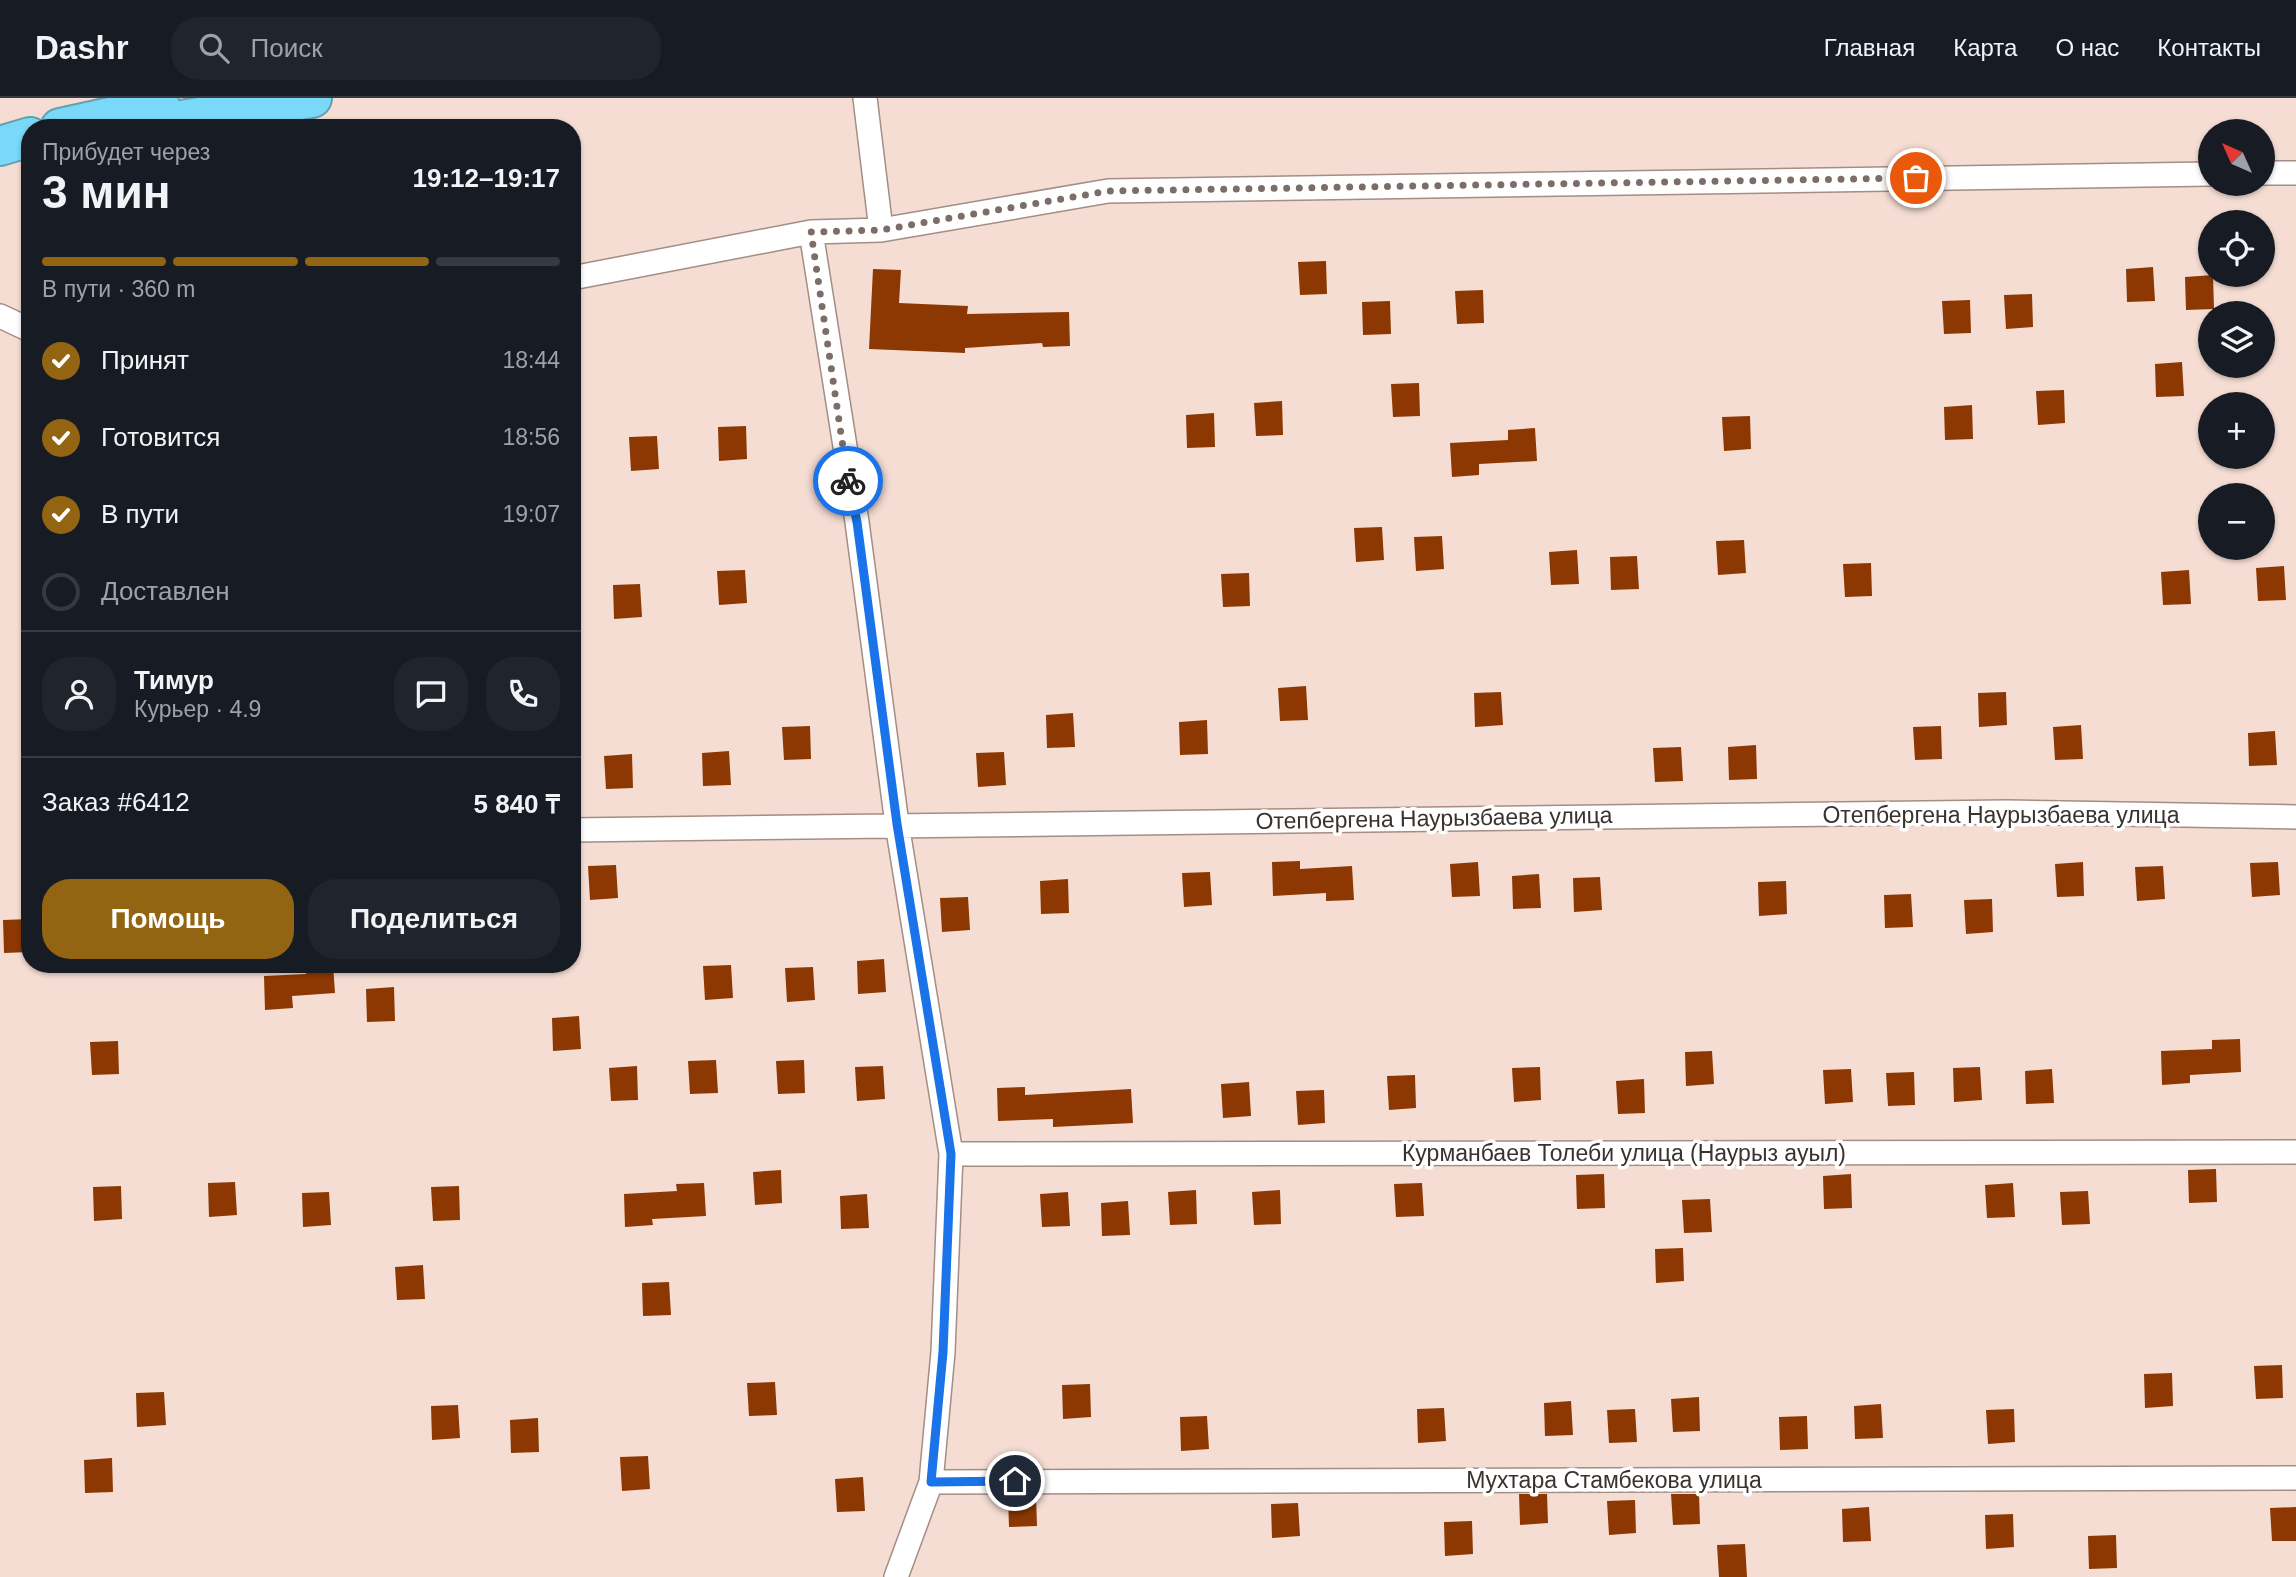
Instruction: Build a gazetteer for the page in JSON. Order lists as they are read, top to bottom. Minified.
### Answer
{"streets":{"street":["Отепбергена Наурызбаева улица","Курманбаев Толеби улица (Наурыз ауыл)","Мухтара Стамбекова улица"]},"north":"top left","page":{"header":"Dashr","search":"Поиск","nav":["Главная","Карта","О нас","Контакты"],"map_buttons":["+","−"],"heading":["3 мин","Прибудет через","19:12–19:17"],"panel":["Тимур","Курьер · 4.9","Заказ #6412","5 840 ₸"],"bar":"В пути · 360 m","list":[["Принят","18:44"],["Готовится","18:56"],["В пути","19:07"],"Доставлен"],"buttons":["Помощь","Поделиться"]}}
